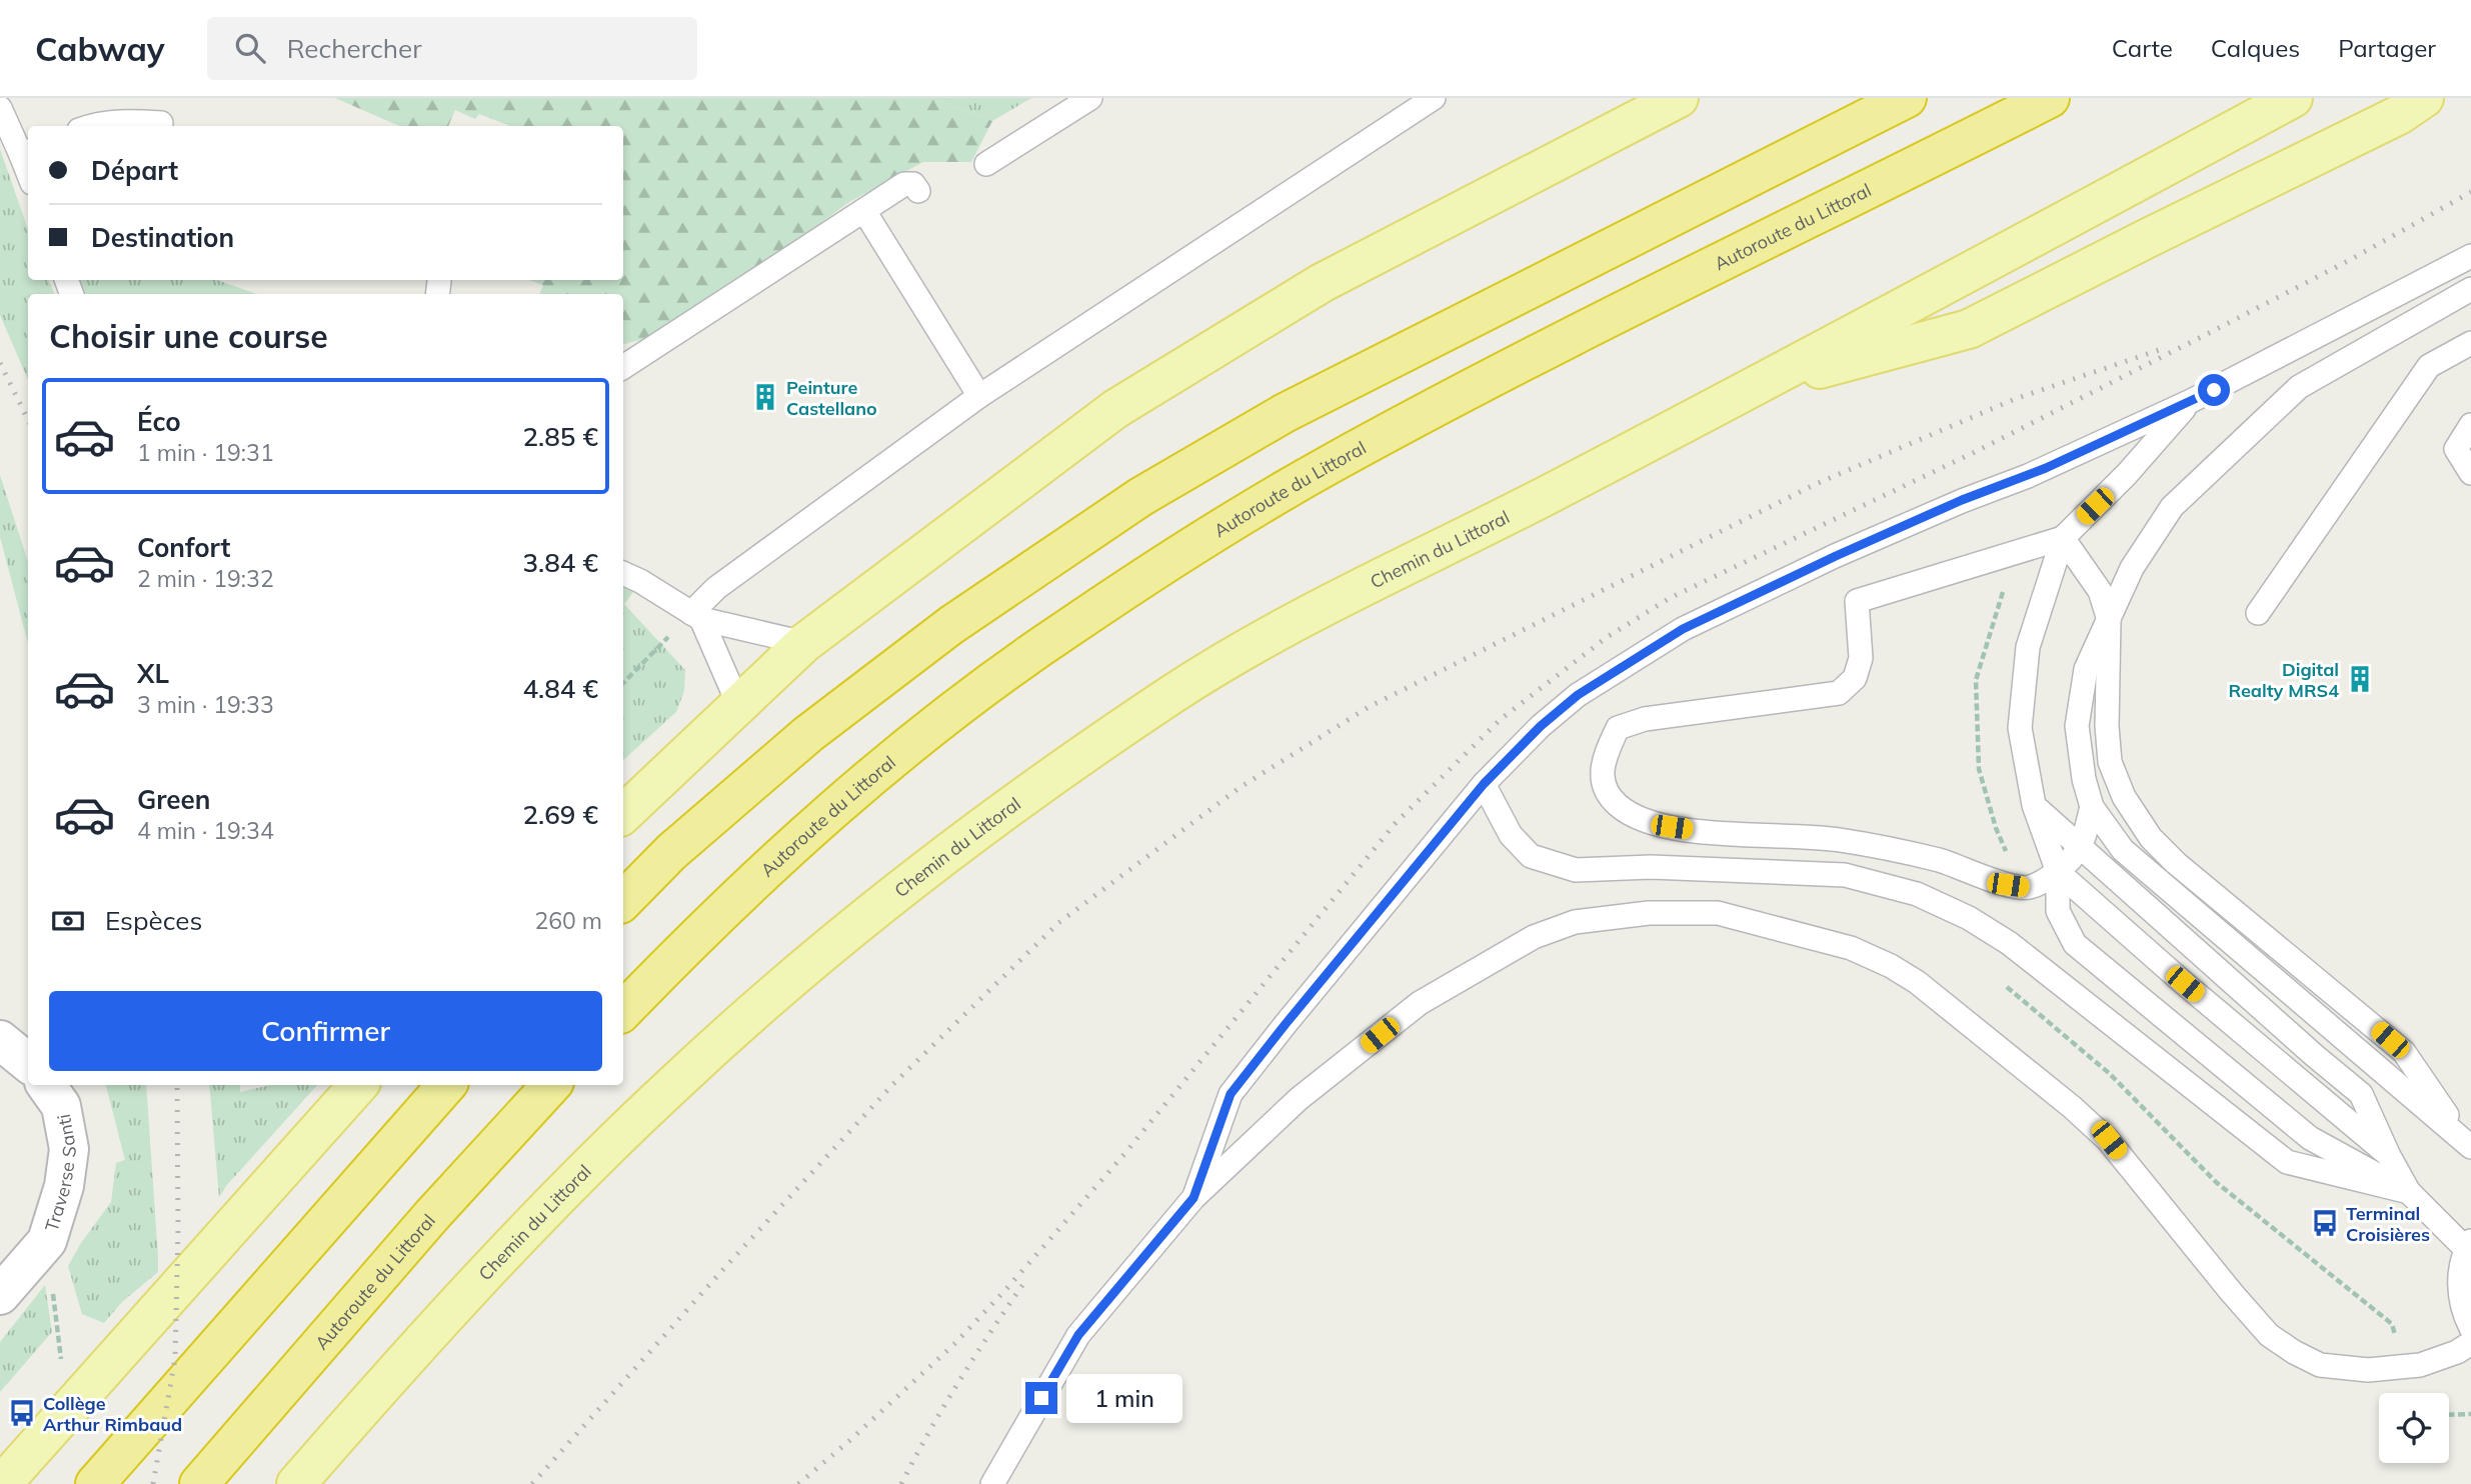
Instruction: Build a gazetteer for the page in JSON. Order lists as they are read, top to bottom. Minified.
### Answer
{"streets":{"highway":["Autoroute du Littoral"],"main road":["Chemin du Littoral"],"street":["Traverse Santi"]},"places":{"building":["Peinture Castellano","Digital Realty MRS4"],"bus stop":["Terminal Croisières","Collège Arthur Rimbaud"]},"page":{"header":"Cabway","search":"Rechercher","nav":["Carte","Calques","Partager"],"banner":["Départ","Destination"],"heading":"Choisir une course","list":[{"name":"Éco","note":"1 min · 19:31","value":"2.85 €"},{"name":"Confort","note":"2 min · 19:32","value":"3.84 €"},{"name":"XL","note":"3 min · 19:33","value":"4.84 €"},{"name":"Green","note":"4 min · 19:34","value":"2.69 €"}],"pay":["Espèces","260 m"],"buttons":"Confirmer","bubble":"1 min"}}
